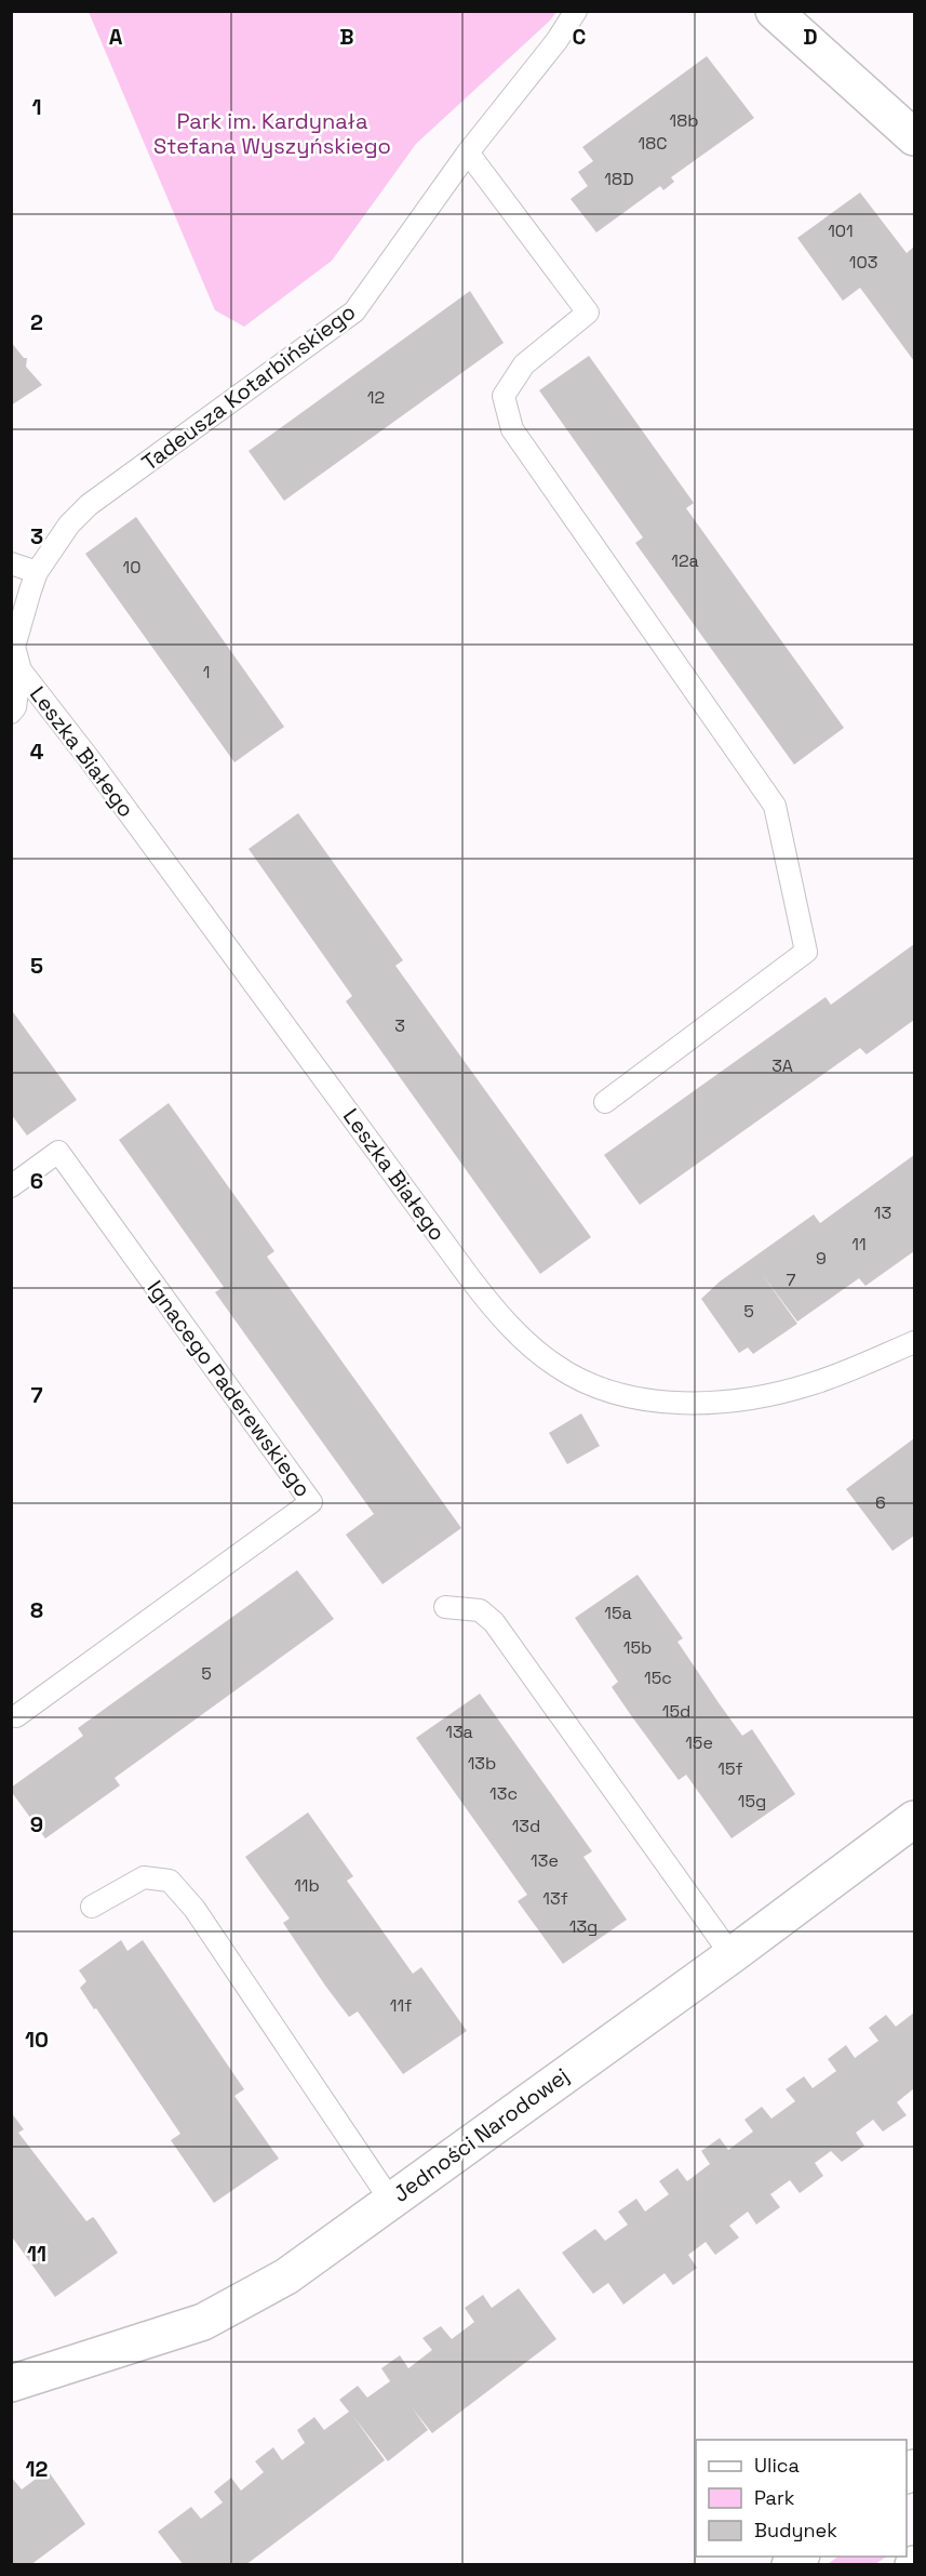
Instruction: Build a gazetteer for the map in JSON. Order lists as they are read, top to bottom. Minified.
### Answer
{"streets":{"street":["Jedności Narodowej"],"lane":["Tadeusza Kotarbińskiego","Leszka Białego","Ignacego Paderewskiego"]},"crossings":[["Tadeusza Kotarbińskiego","Leszka Białego"]],"parks":["Park im. Kardynała Stefana Wyszyńskiego"],"house_numbers":["18b","18C","18D","101","103","12","12a","10","1","3","3A","13","11","9","7","5","6","15a","15b","5","15c","15d","13a","15e","13b","15f","13c","15g","13d","13e","11b","13f","13g","11f"],"legend":["Ulica","Park","Budynek"],"grid":{"columns":["A","B","C","D"],"rows":["1","2","3","4","5","6","7","8","9","10","11","12"]}}
